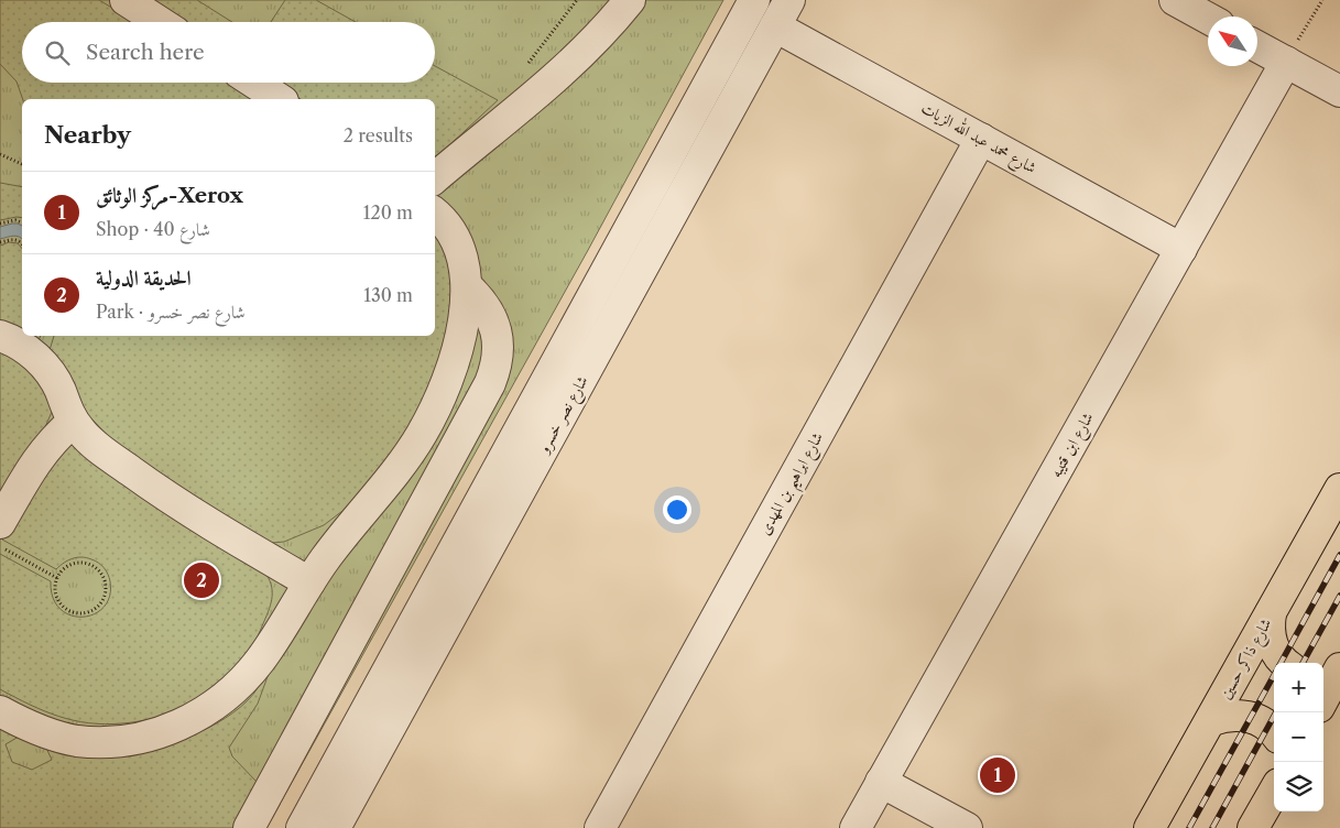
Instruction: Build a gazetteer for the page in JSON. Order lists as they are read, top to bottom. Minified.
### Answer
{"streets":{"main road":["شارع ذاكر حسين"],"street":["شارع محمد عبد الله الزيات","شارع نصر خسرو","شارع ابن قتيبه","شارع ابراهيم بن المهدى"]},"crossings":[["شارع محمد عبد الله الزيات","شارع نصر خسرو"],["شارع محمد عبد الله الزيات","شارع ابن قتيبه"],["شارع محمد عبد الله الزيات","شارع ابراهيم بن المهدى"]],"north":"top left","page":{"search":"Search here","heading":["Nearby","2 results"],"list":[{"mark":"1","name":"مركز الوثائق-Xerox","note":"Shop · شارع 40","value":"120 m"},{"mark":"2","name":"الحديقة الدولية","note":"Park · شارع نصر خسرو","value":"130 m"}],"pins":["2","1"],"map_buttons":["+","−"]}}
